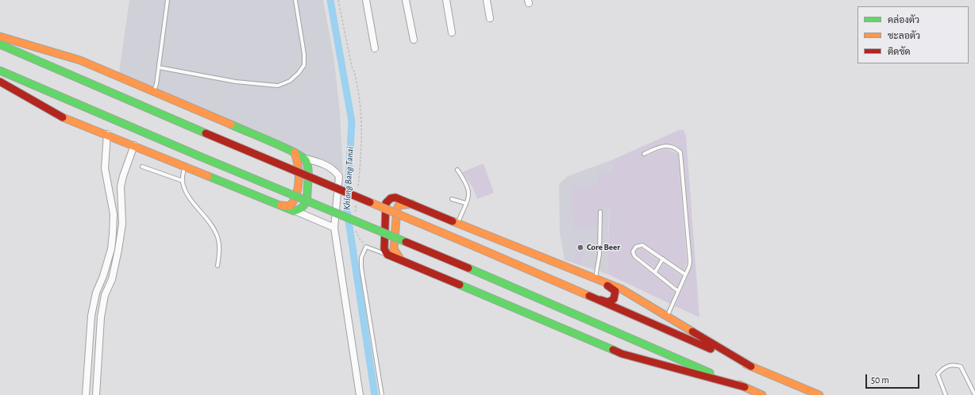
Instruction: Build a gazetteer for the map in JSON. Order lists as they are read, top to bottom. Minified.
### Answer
{"water":["Khlong Bang Tanai"],"places":["Core Beer"],"legend":["คล่องตัว","ชะลอตัว","ติดขัด"],"scale_bar":"50 m"}
